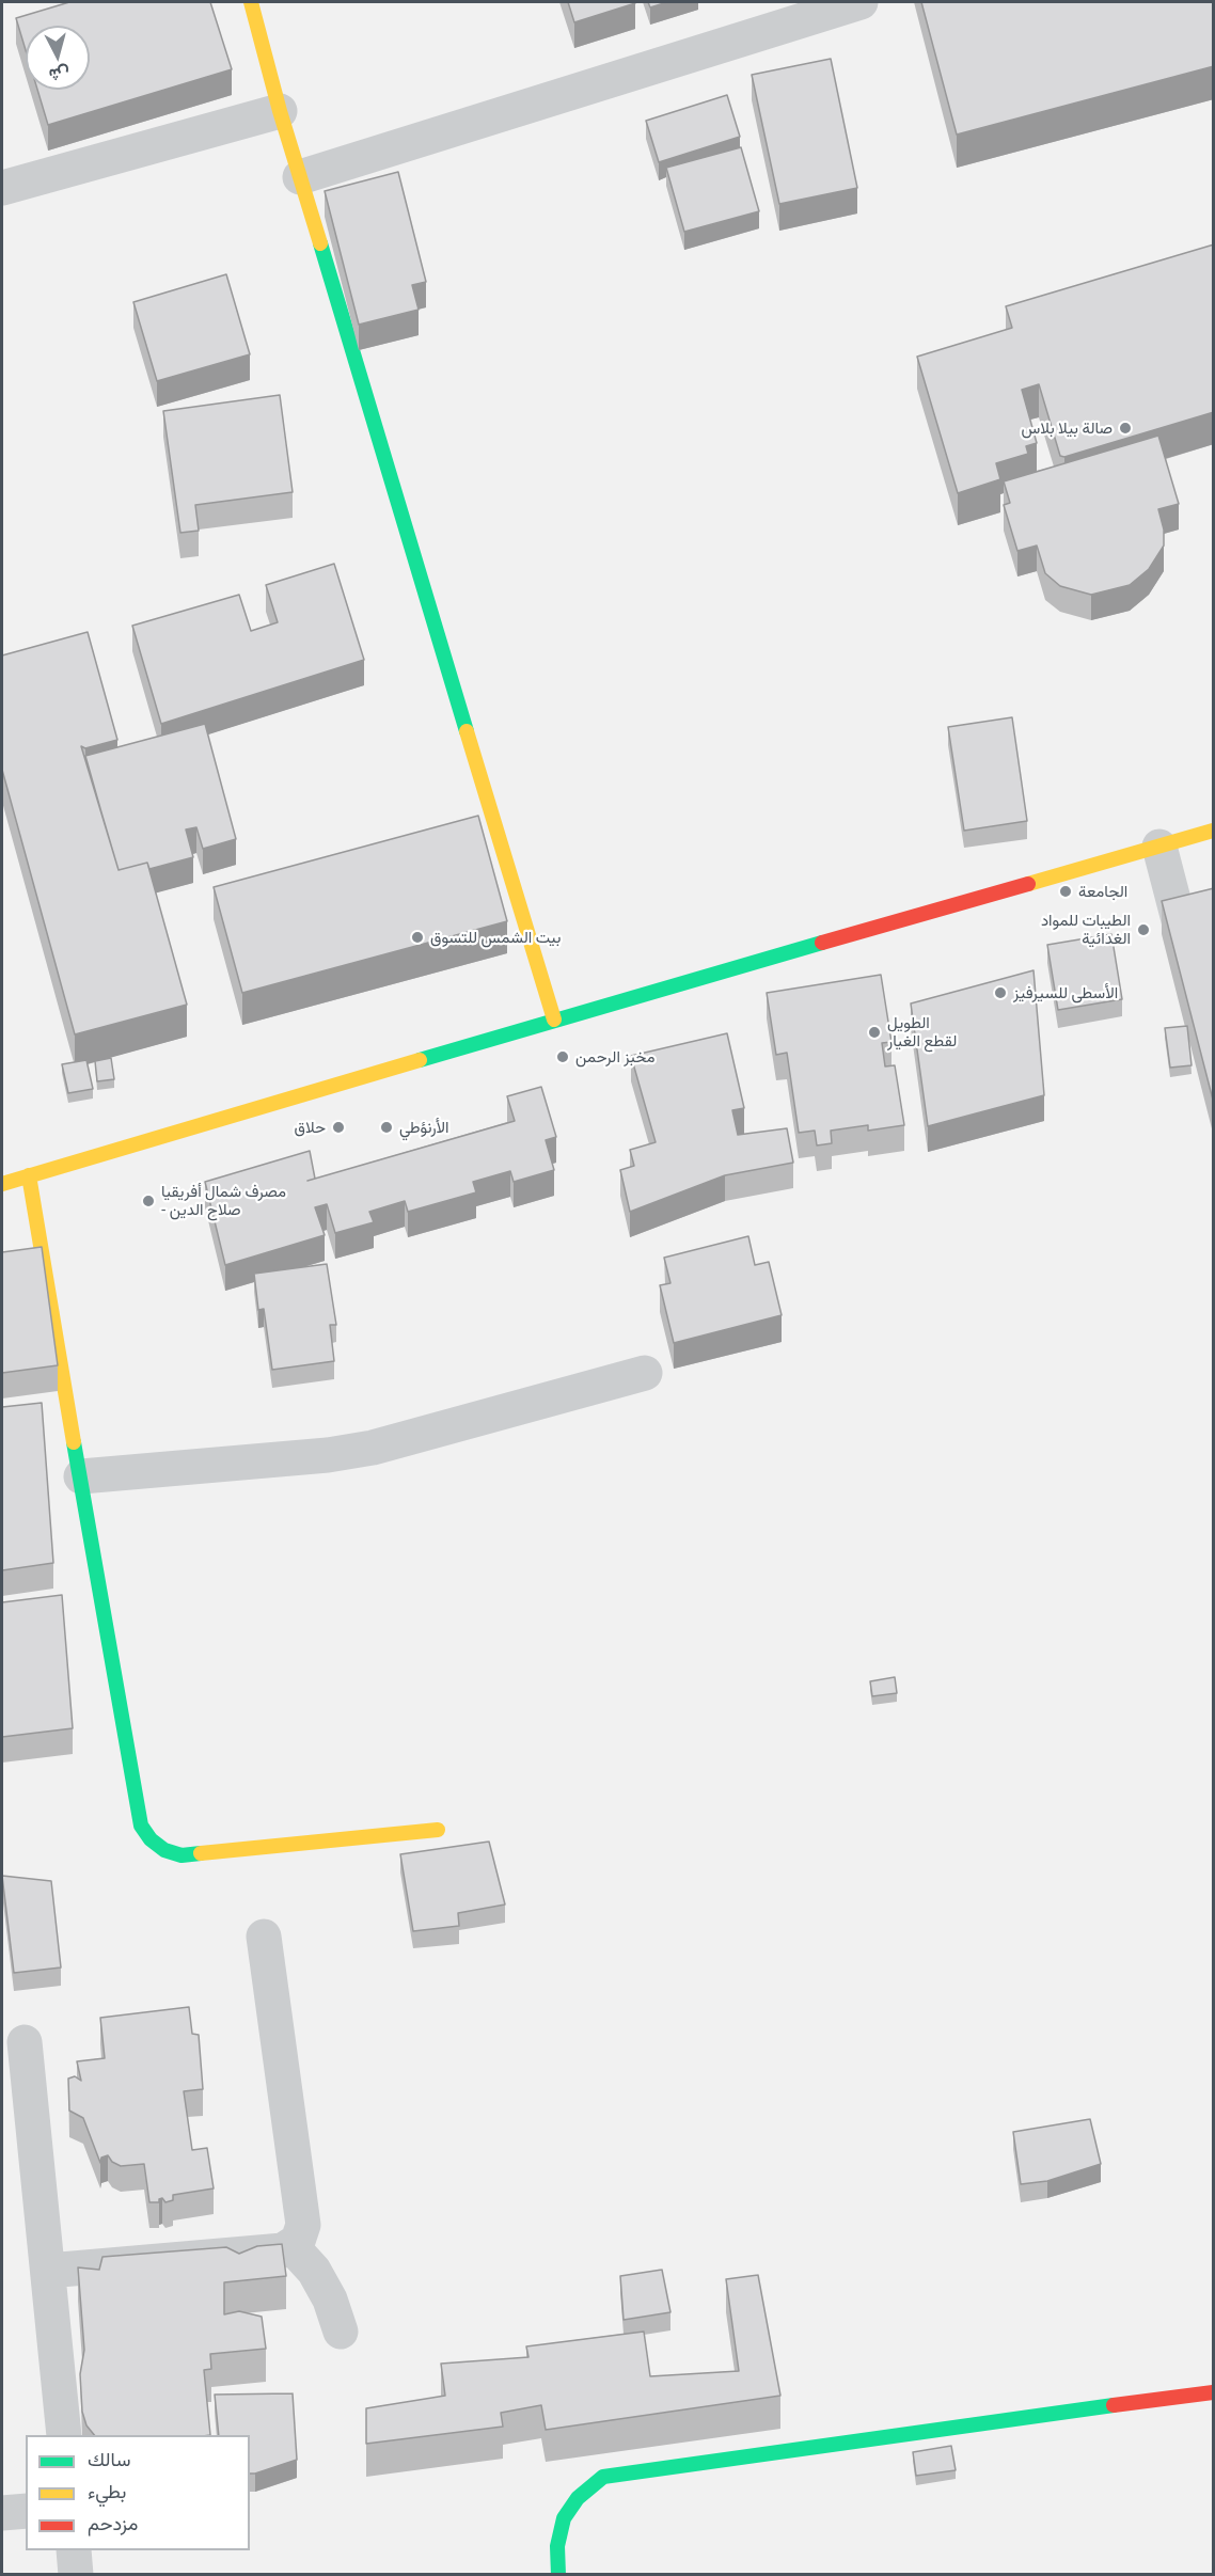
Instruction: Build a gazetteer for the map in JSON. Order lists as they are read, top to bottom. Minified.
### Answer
{"places":["صالة بيلا بلاس","الجامعة","الطيبات للمواد الغدائية","بيت الشمس للتسوق","الأسطى للسيرفيز","الطويل لقطع الغيار","مخبز الرحمن","حلاق","الأرنؤطي","مصرف شمال أفريقيا - صلاح الدين"],"legend":["سالك","بطيء","مزدحم"],"north":"bottom"}
